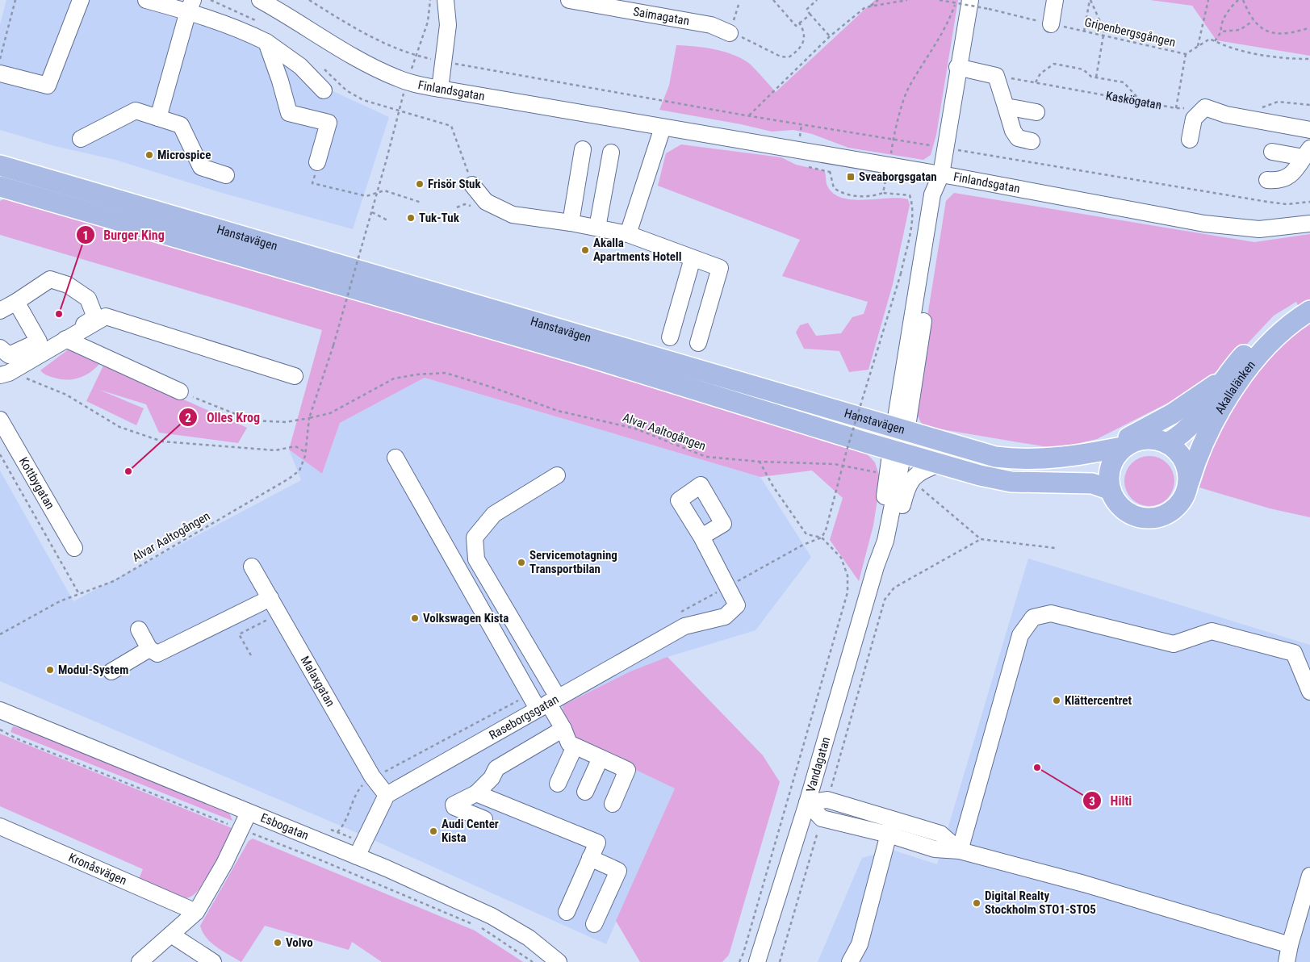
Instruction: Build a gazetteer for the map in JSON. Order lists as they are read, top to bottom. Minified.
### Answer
{"streets":{"main road":["Hanstavägen","Akallalänken"],"street":["Saimagatan","Finlandsgatan","Kottbygatan","Malaxgatan","Raseborgsgatan","Vandagatan","Esbogatan","Kronåsvägen"],"path":["Gripenbergsgången","Kaskögatan","Alvar Aaltogången"]},"crossings":[["Hanstavägen","Akallalänken"],["Hanstavägen","Vandagatan"],["Alvar Aaltogången","Vandagatan"],["Malaxgatan","Raseborgsgatan"]],"places":{"other":["Microspice","Frisör Stuk","Tuk-Tuk","Akalla Apartments Hotell","Burger King","Olles Krog","Servicemotagning Transportbilan","Volkswagen Kista","Modul-System","Klättercentret","Hilti","Audi Center Kista","Digital Realty Stockholm STO1-STO5","Volvo"],"transit":["Sveaborgsgatan"]}}
